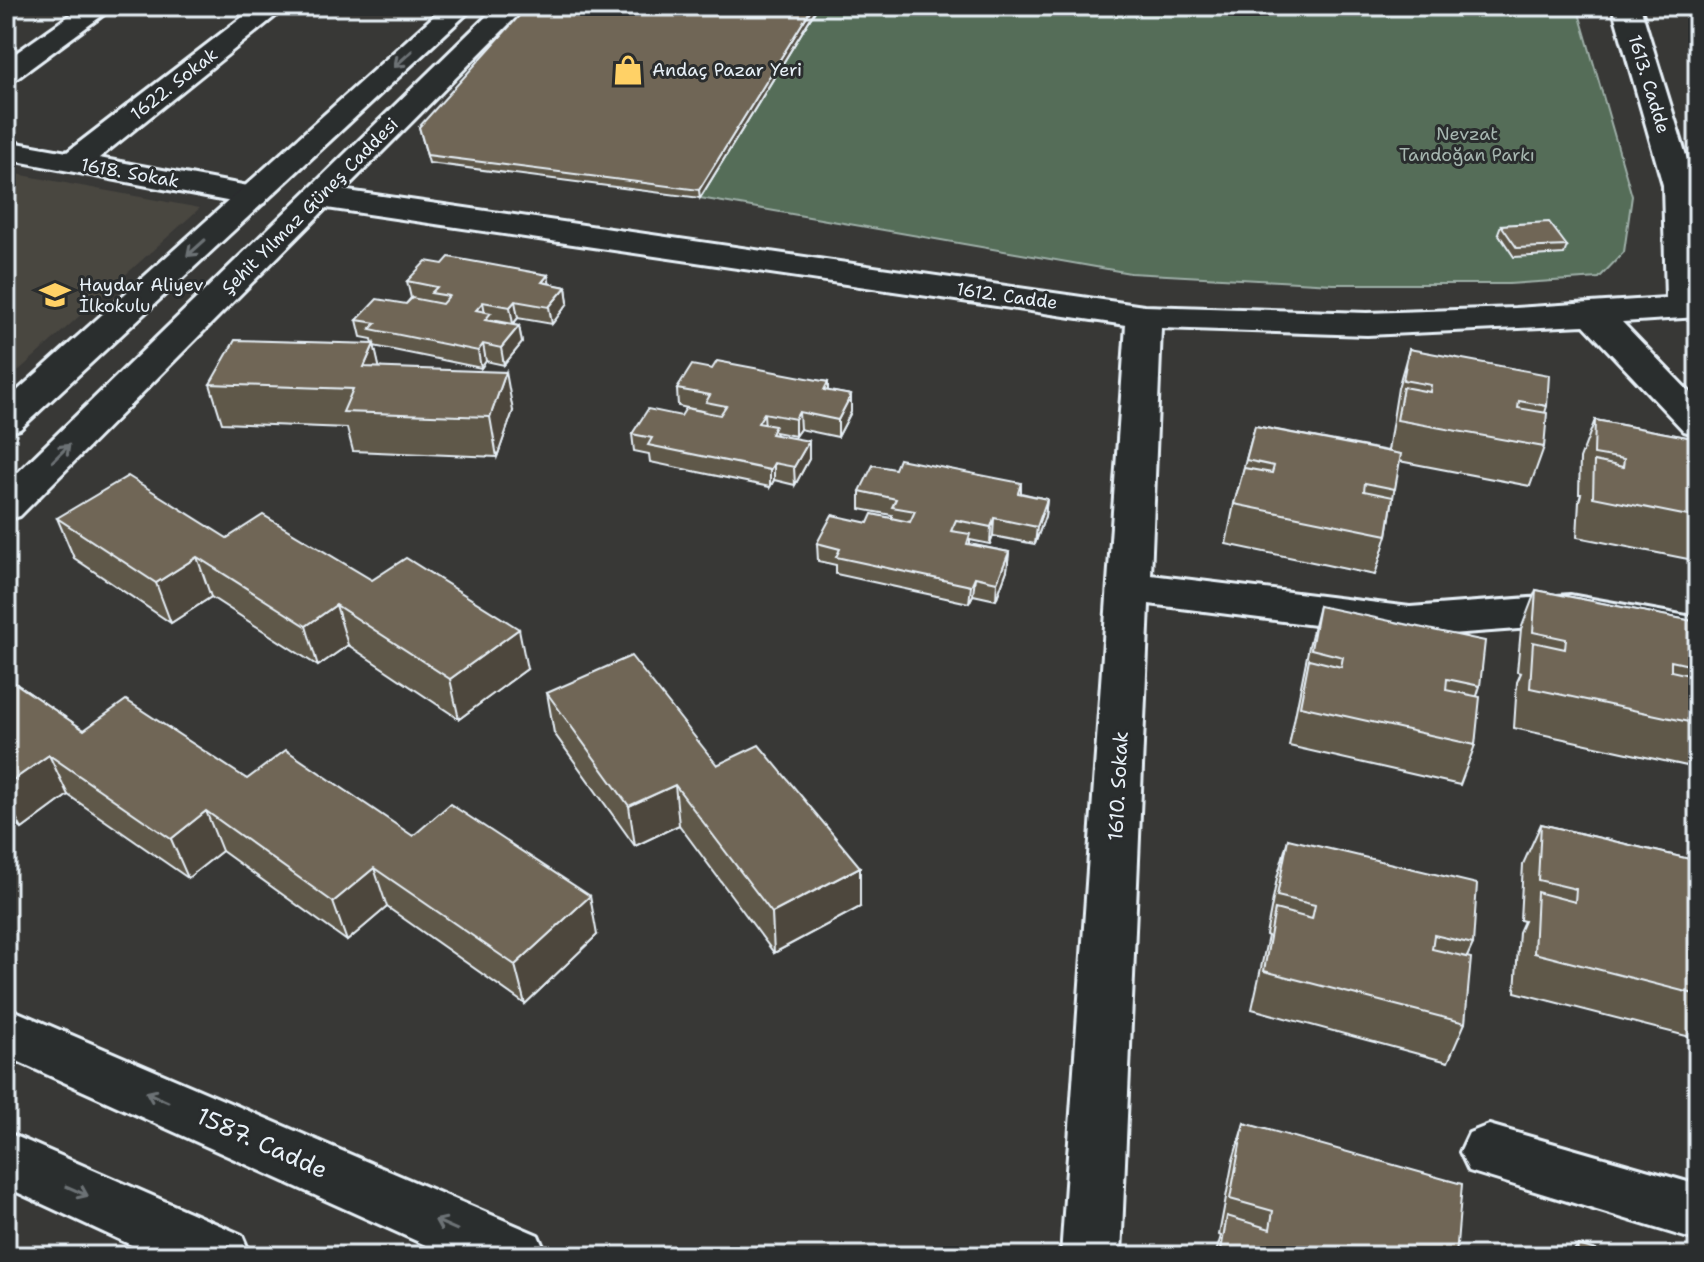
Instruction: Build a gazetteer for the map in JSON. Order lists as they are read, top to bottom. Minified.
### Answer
{"streets":{"street":["1622. Sokak","1613. Cadde","1618. Sokak","Şehit Yılmaz Güneş Caddesi","1612. Cadde","1610. Sokak","1587. Cadde"]},"crossings":[["1622. Sokak","1618. Sokak"],["1613. Cadde","1612. Cadde"],["1618. Sokak","Şehit Yılmaz Güneş Caddesi"],["1618. Sokak","1612. Cadde"],["Şehit Yılmaz Güneş Caddesi","1612. Cadde"],["1612. Cadde","1610. Sokak"]],"parks":["Nevzat Tandoğan Parkı"],"places":{"shop":["Andaç Pazar Yeri"],"school or university":["Haydar Aliyev İlkokulu"]}}
